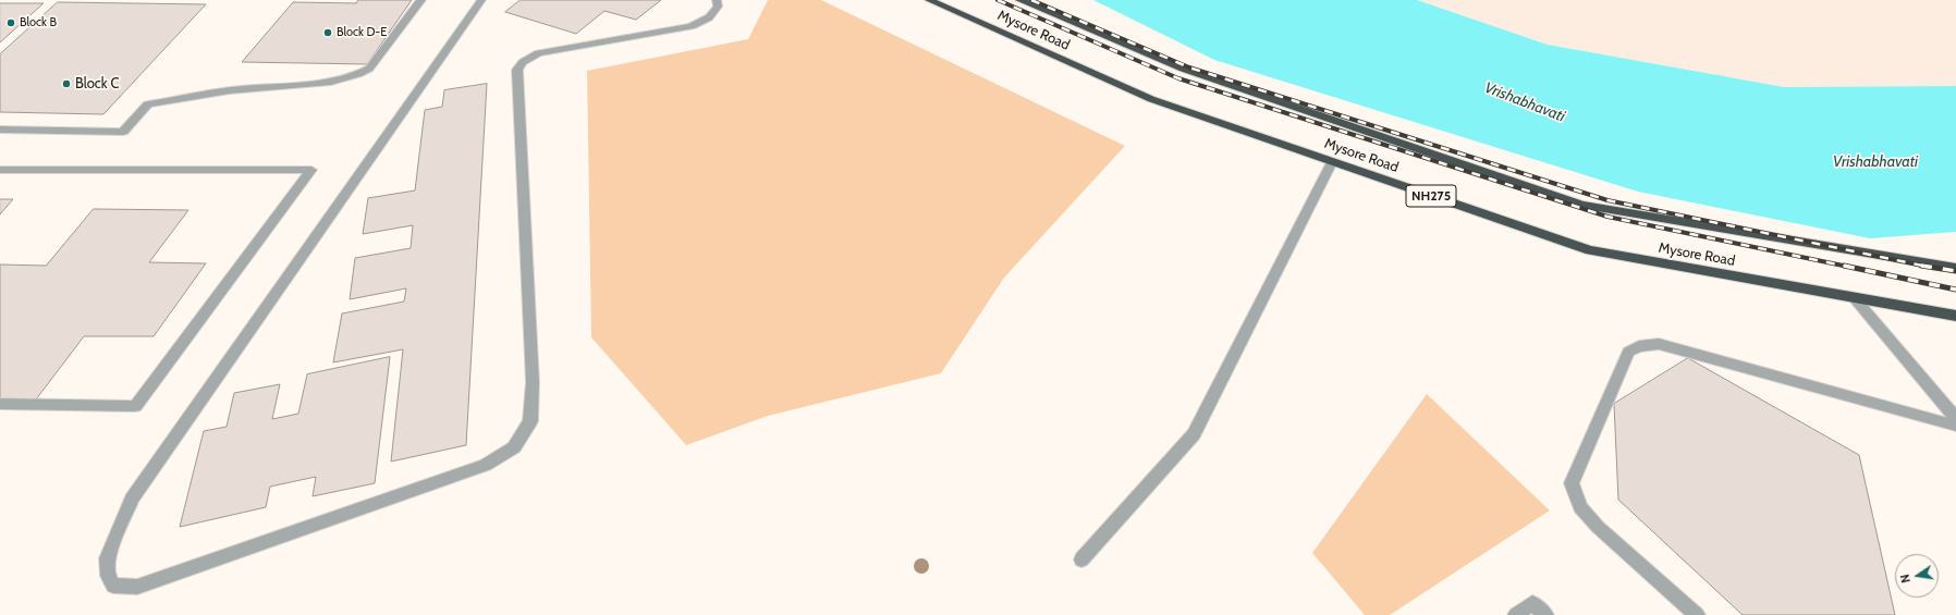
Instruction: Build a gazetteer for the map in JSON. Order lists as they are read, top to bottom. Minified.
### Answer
{"streets":{"highway":["Mysore Road","NH275"]},"water":["Vrishabhavati"],"places":["Block B","Block D-E","Block C"],"north":"left"}
